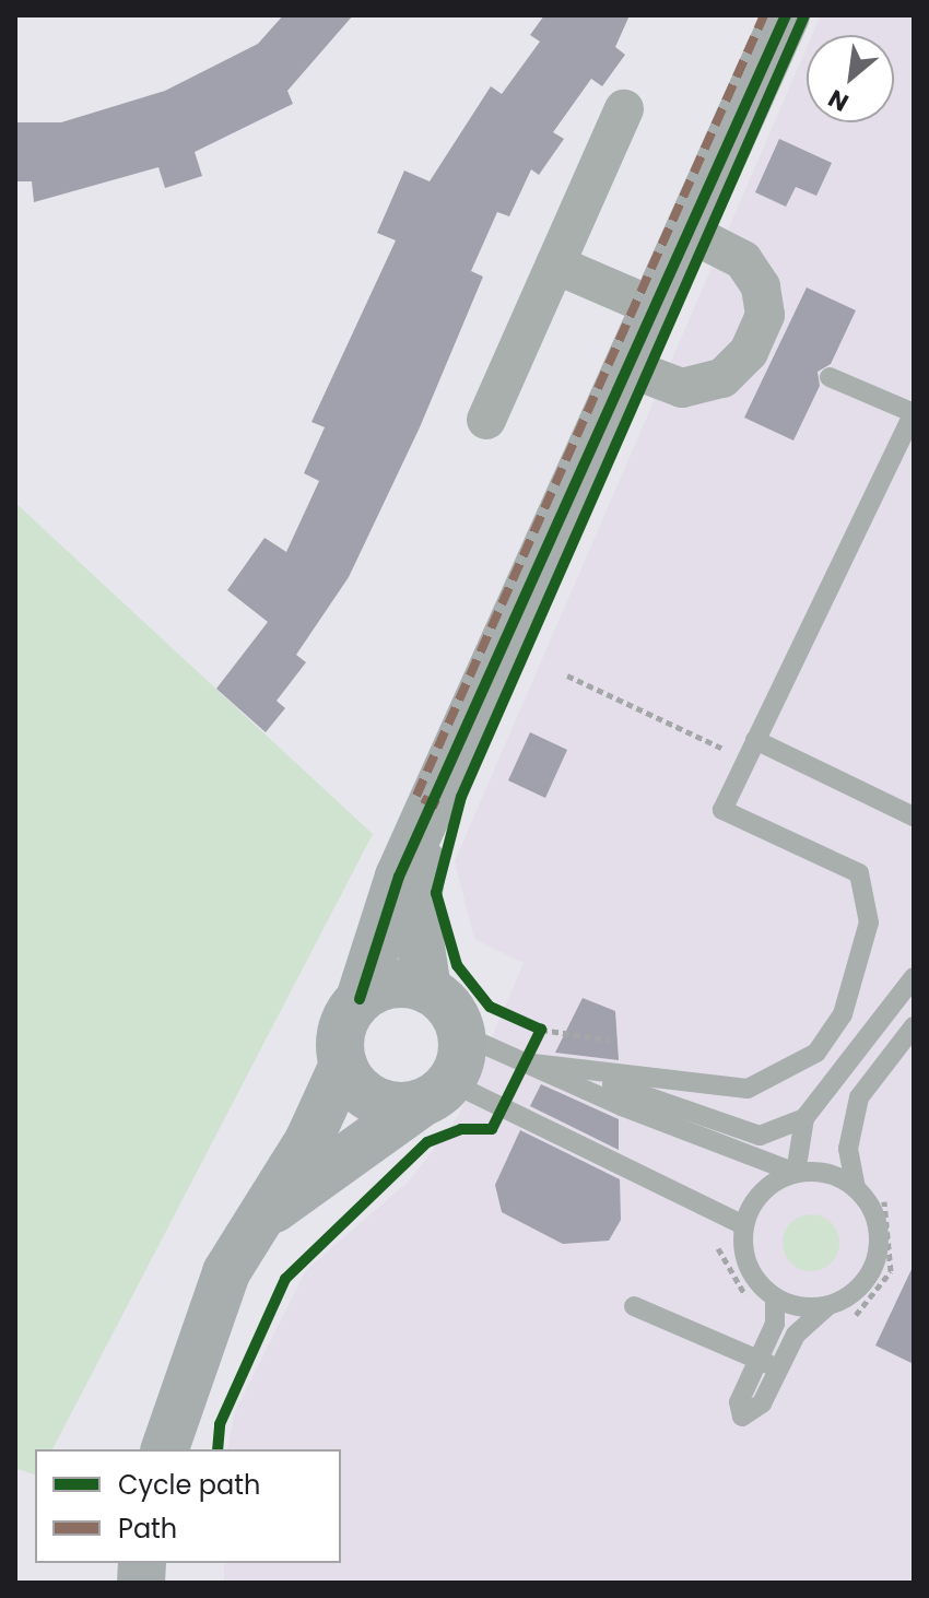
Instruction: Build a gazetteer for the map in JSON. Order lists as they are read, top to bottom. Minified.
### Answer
{"legend":["Cycle path","Path"],"north":"bottom left"}
